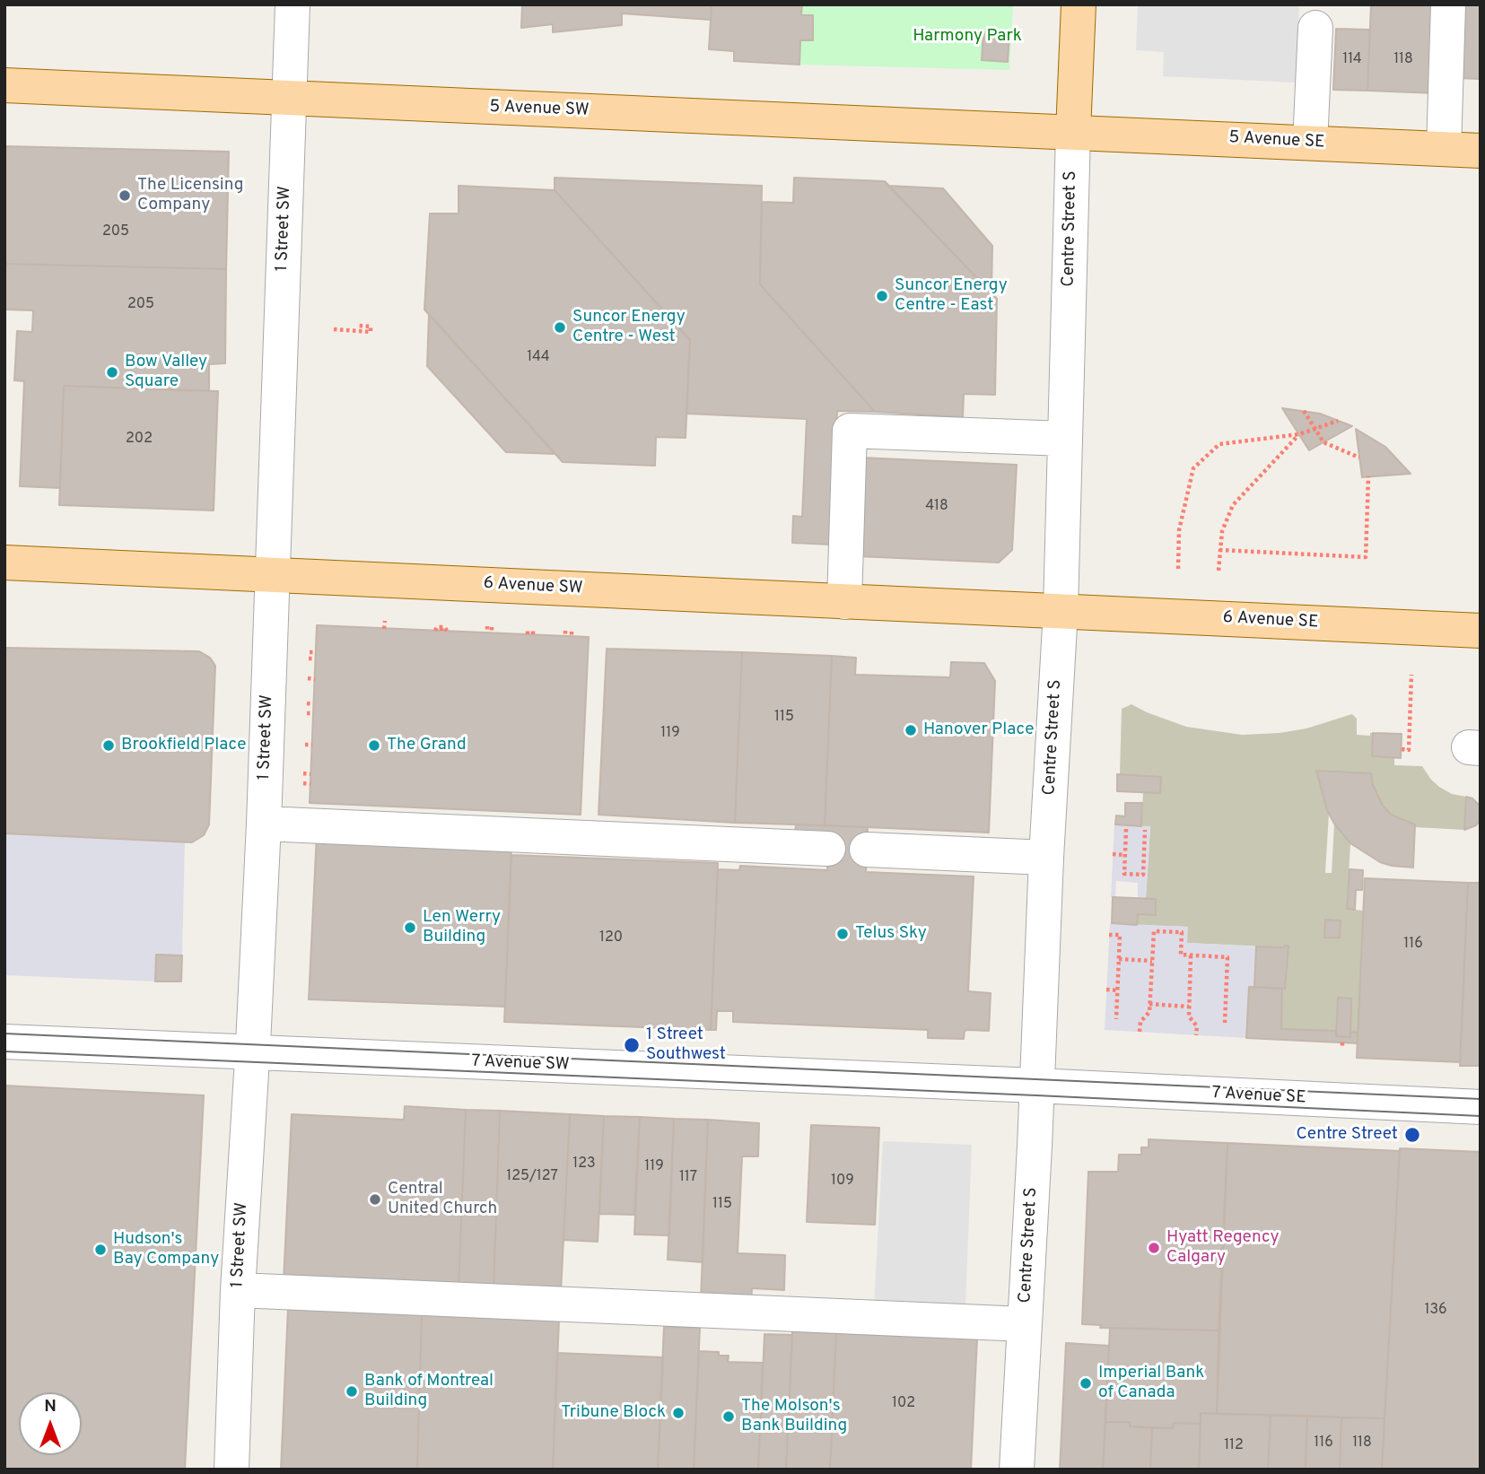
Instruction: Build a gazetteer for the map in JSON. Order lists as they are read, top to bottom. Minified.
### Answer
{"streets":{"main road":["5 Avenue SW","5 Avenue SE","Centre Street S","6 Avenue SW","6 Avenue SE"],"street":["1 Street SW","7 Avenue SW","7 Avenue SE"]},"crossings":[["5 Avenue SW","5 Avenue SE"],["5 Avenue SW","1 Street SW"],["5 Avenue SW","Centre Street S"],["5 Avenue SE","Centre Street S"],["1 Street SW","6 Avenue SW"],["1 Street SW","7 Avenue SW"],["Centre Street S","6 Avenue SW"],["Centre Street S","6 Avenue SE"],["Centre Street S","7 Avenue SW"],["Centre Street S","7 Avenue SE"],["6 Avenue SW","6 Avenue SE"],["7 Avenue SW","7 Avenue SE"]],"parks":["Harmony Park"],"places":["The Licensing Company","Suncor Energy Centre - East","Suncor Energy Centre - West","Bow Valley Square","Hanover Place","Brookfield Place","The Grand","Len Werry Building","Telus Sky","1 Street Southwest","Centre Street","Central United Church","Hyatt Regency Calgary","Hudson's Bay Company","Imperial Bank of Canada","Bank of Montreal Building","Tribune Block","The Molson's Bank Building"],"house_numbers":["114","118","205","205","144","202","418","115","119","120","116","123","119","125/127","117","109","115","136","102","116","118","112"],"north":"top"}
